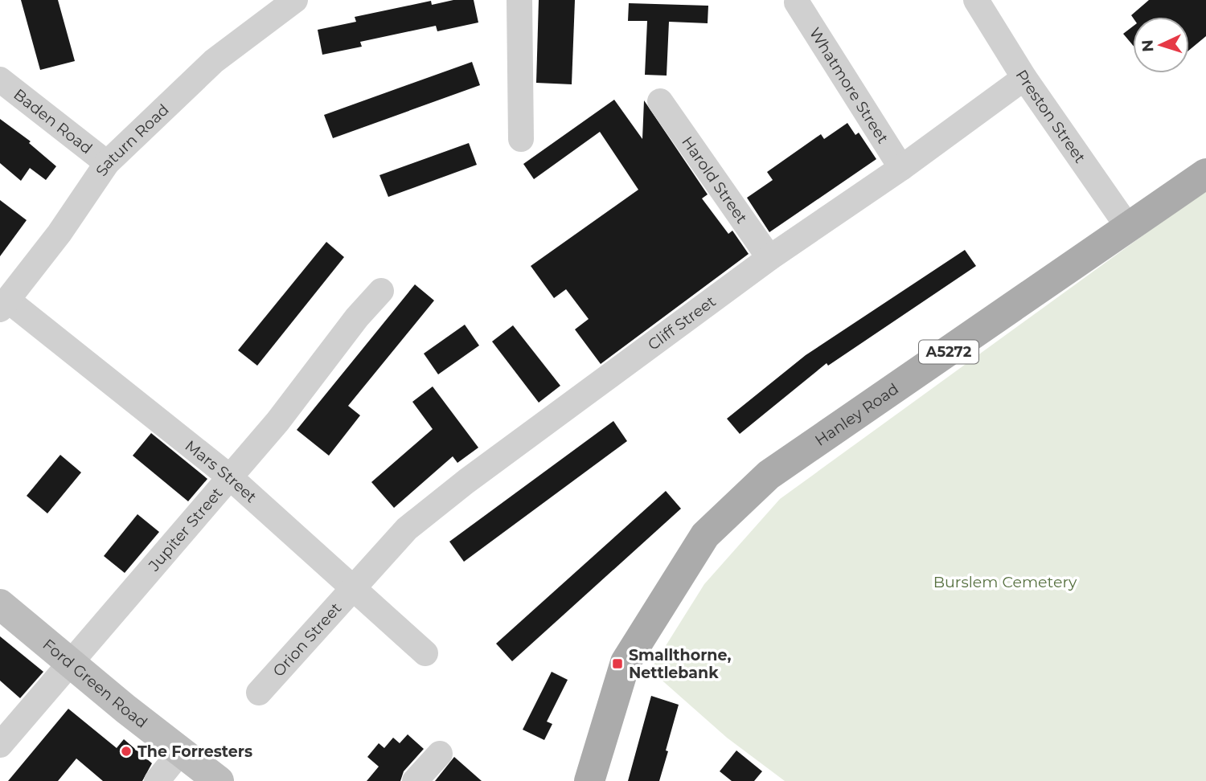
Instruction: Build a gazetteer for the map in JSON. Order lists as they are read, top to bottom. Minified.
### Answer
{"streets":{"main road":["A5272","Hanley Road","Ford Green Road"],"street":["Whatmore Street","Preston Street","Baden Road","Saturn Road","Harold Street","Cliff Street","Mars Street","Jupiter Street","Orion Street"]},"crossings":[["Whatmore Street","Cliff Street"],["Preston Street","Cliff Street"],["Preston Street","Hanley Road"],["Baden Road","Saturn Road"],["Saturn Road","Mars Street"],["Harold Street","Cliff Street"],["Cliff Street","Mars Street"],["Cliff Street","Orion Street"],["Mars Street","Jupiter Street"],["Mars Street","Orion Street"],["Jupiter Street","Ford Green Road"]],"parks":["Burslem Cemetery"],"places":{"transit":["Smallthorne, Nettlebank"],"other":["The Forresters"]},"north":"left"}
